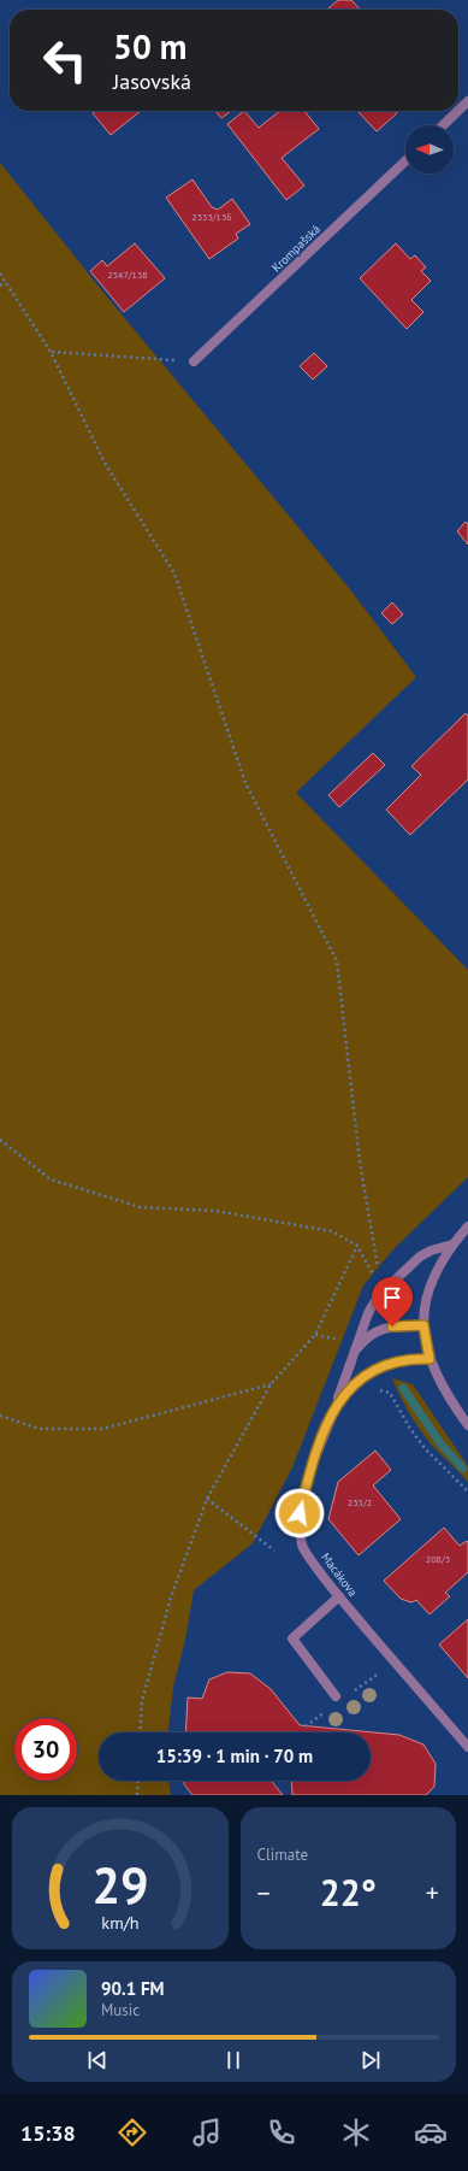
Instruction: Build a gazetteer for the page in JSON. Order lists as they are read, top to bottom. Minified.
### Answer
{"streets":{"street":["Krompašská","Macákova"]},"house_numbers":["2333/136","2547/138","235/2","208/3"],"north":"left","page":{"turn":["50 m","Jasovská"],"limit":"30","trip":"15:39 · 1 min · 70 m","tile":"Climate","heat":["−","22°","+"],"song":["90.1 FM","Music"],"tabs":"15:38","gauge":["29","km/h"]}}
